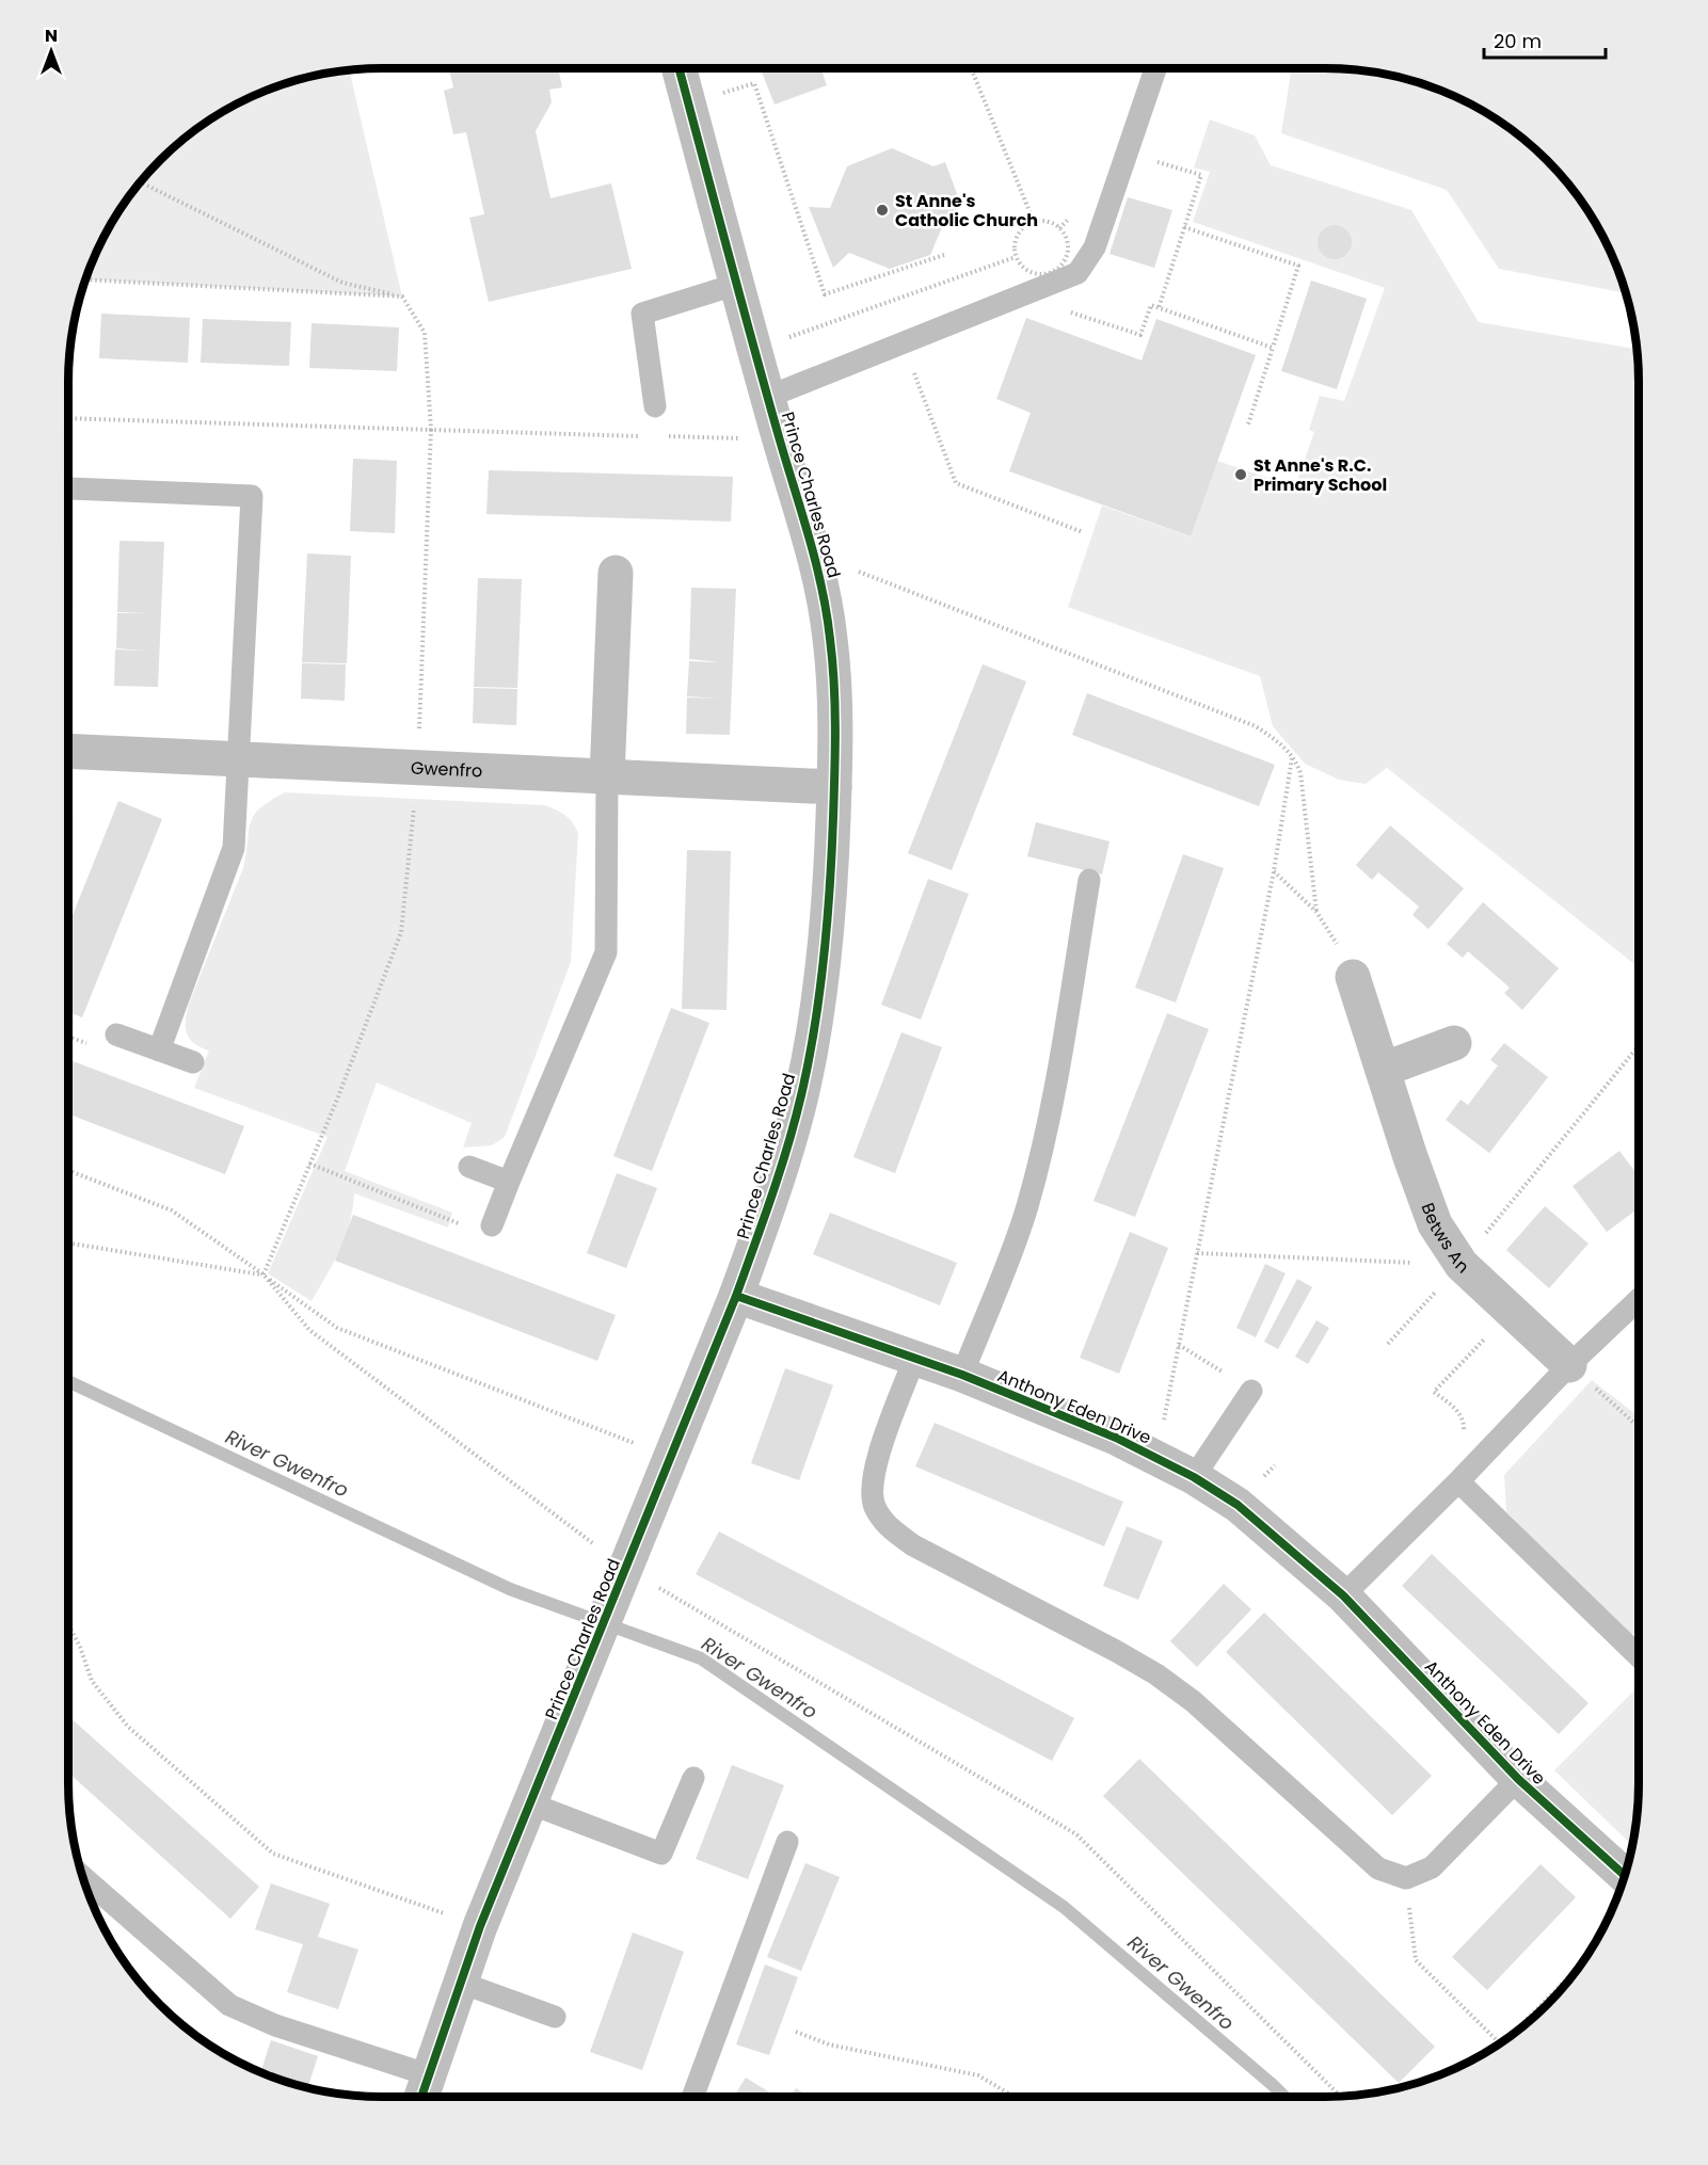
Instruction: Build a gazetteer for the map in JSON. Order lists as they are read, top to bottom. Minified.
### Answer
{"streets":{"street":["Prince Charles Road","Gwenfro","Betws An","Anthony Eden Drive"]},"crossings":[["Prince Charles Road","Gwenfro"],["Prince Charles Road","Anthony Eden Drive"]],"water":["River Gwenfro"],"places":["St Anne's Catholic Church","St Anne's R.C. Primary School"],"scale_bar":"20 m","north":"top"}
